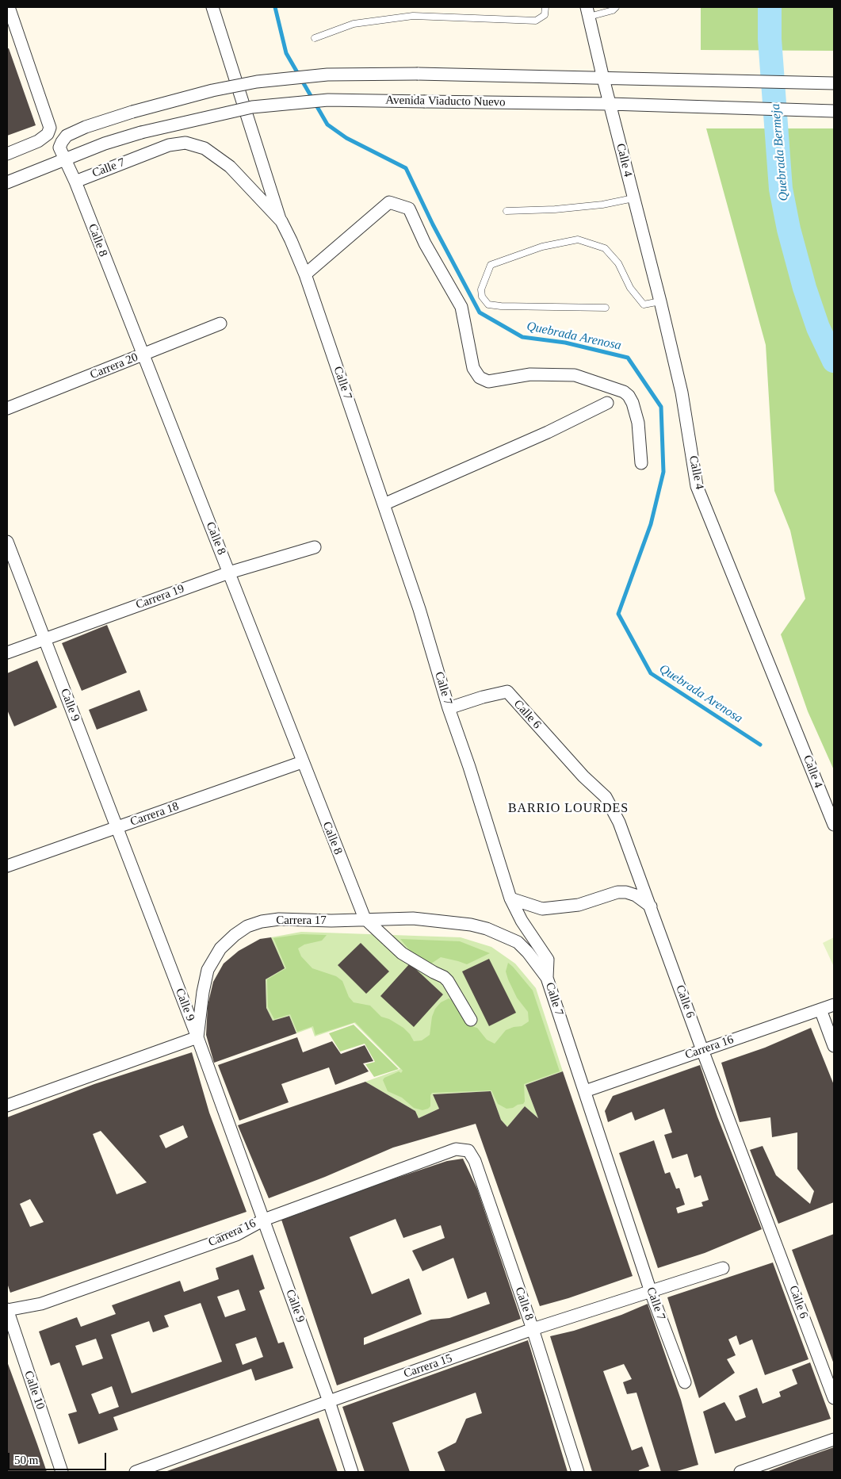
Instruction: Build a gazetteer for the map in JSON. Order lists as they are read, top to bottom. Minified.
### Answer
{"streets":{"street":["Avenida Viaducto Nuevo","Calle 4","Calle 7","Calle 8","Carrera 20","Carrera 19","Calle 9","Calle 6","Carrera 18","Carrera 17","Carrera 16","Carrera 15","Calle 10"]},"crossings":[["Avenida Viaducto Nuevo","Calle 4"],["Avenida Viaducto Nuevo","Calle 8"],["Calle 7","Calle 8"],["Calle 7","Calle 6"],["Calle 7","Carrera 17"],["Calle 7","Carrera 16"],["Calle 7","Carrera 15"],["Calle 8","Carrera 20"],["Calle 8","Carrera 19"],["Calle 8","Carrera 18"],["Calle 8","Carrera 17"],["Calle 8","Carrera 16"],["Calle 8","Carrera 15"],["Carrera 19","Calle 9"],["Calle 9","Carrera 18"],["Calle 9","Carrera 17"],["Calle 9","Carrera 16"],["Calle 9","Carrera 15"],["Calle 6","Carrera 16"],["Carrera 16","Calle 10"]],"districts":["BARRIO LOURDES"],"water":["Quebrada Bermeja","Quebrada Arenosa"],"scale_bar":"50 m"}
